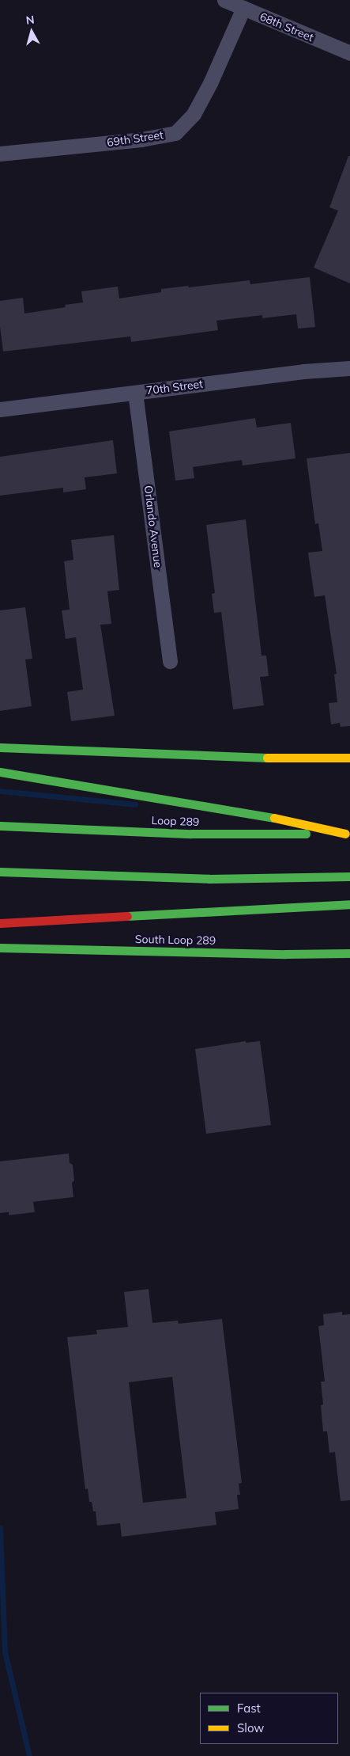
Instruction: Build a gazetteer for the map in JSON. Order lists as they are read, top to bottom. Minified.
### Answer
{"streets":{"main road":["Loop 289","South Loop 289"],"street":["68th Street","69th Street","70th Street","Orlando Avenue"]},"crossings":[["68th Street","69th Street"],["70th Street","Orlando Avenue"]],"legend":["Fast","Slow"],"north":"top"}
